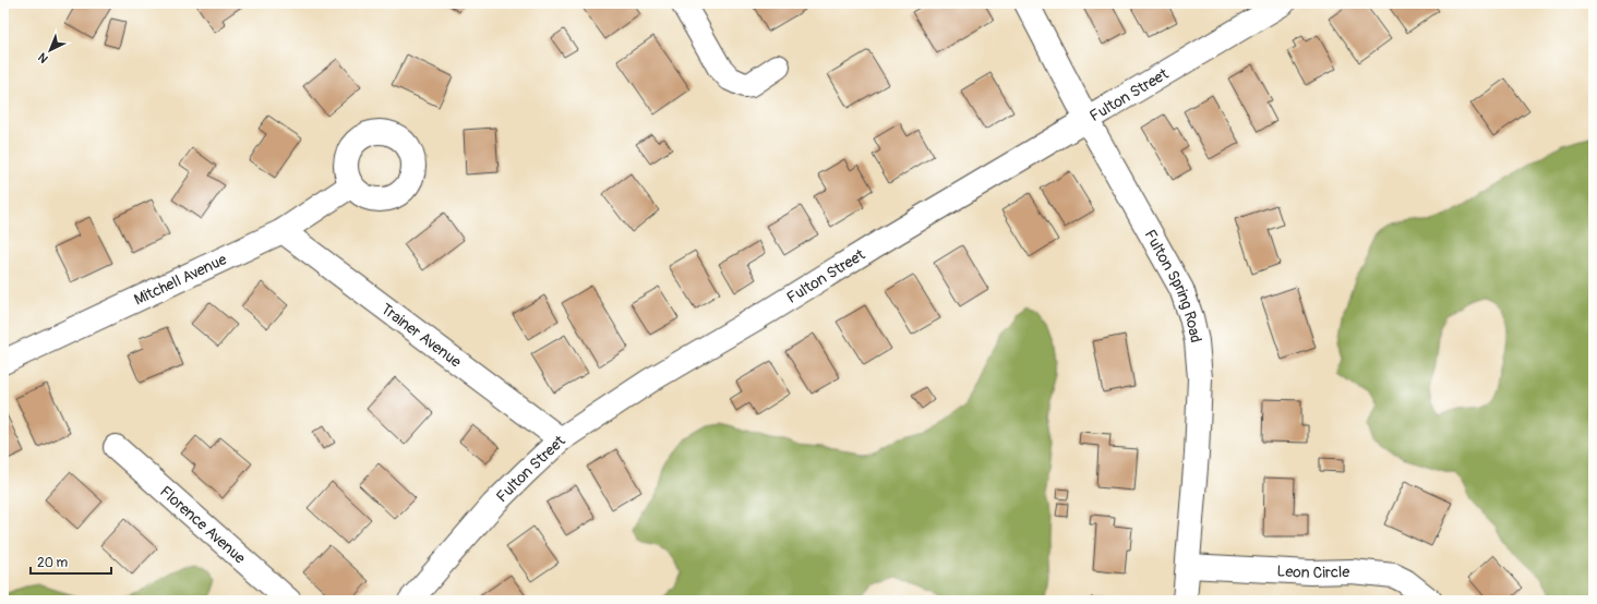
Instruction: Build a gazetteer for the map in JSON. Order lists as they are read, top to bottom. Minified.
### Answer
{"streets":{"street":["Fulton Street","Mitchell Avenue","Fulton Spring Road","Trainer Avenue","Florence Avenue","Leon Circle"]},"crossings":[["Fulton Street","Fulton Spring Road"],["Fulton Street","Trainer Avenue"],["Mitchell Avenue","Trainer Avenue"],["Fulton Spring Road","Leon Circle"]],"scale_bar":"20 m","north":"bottom left"}
